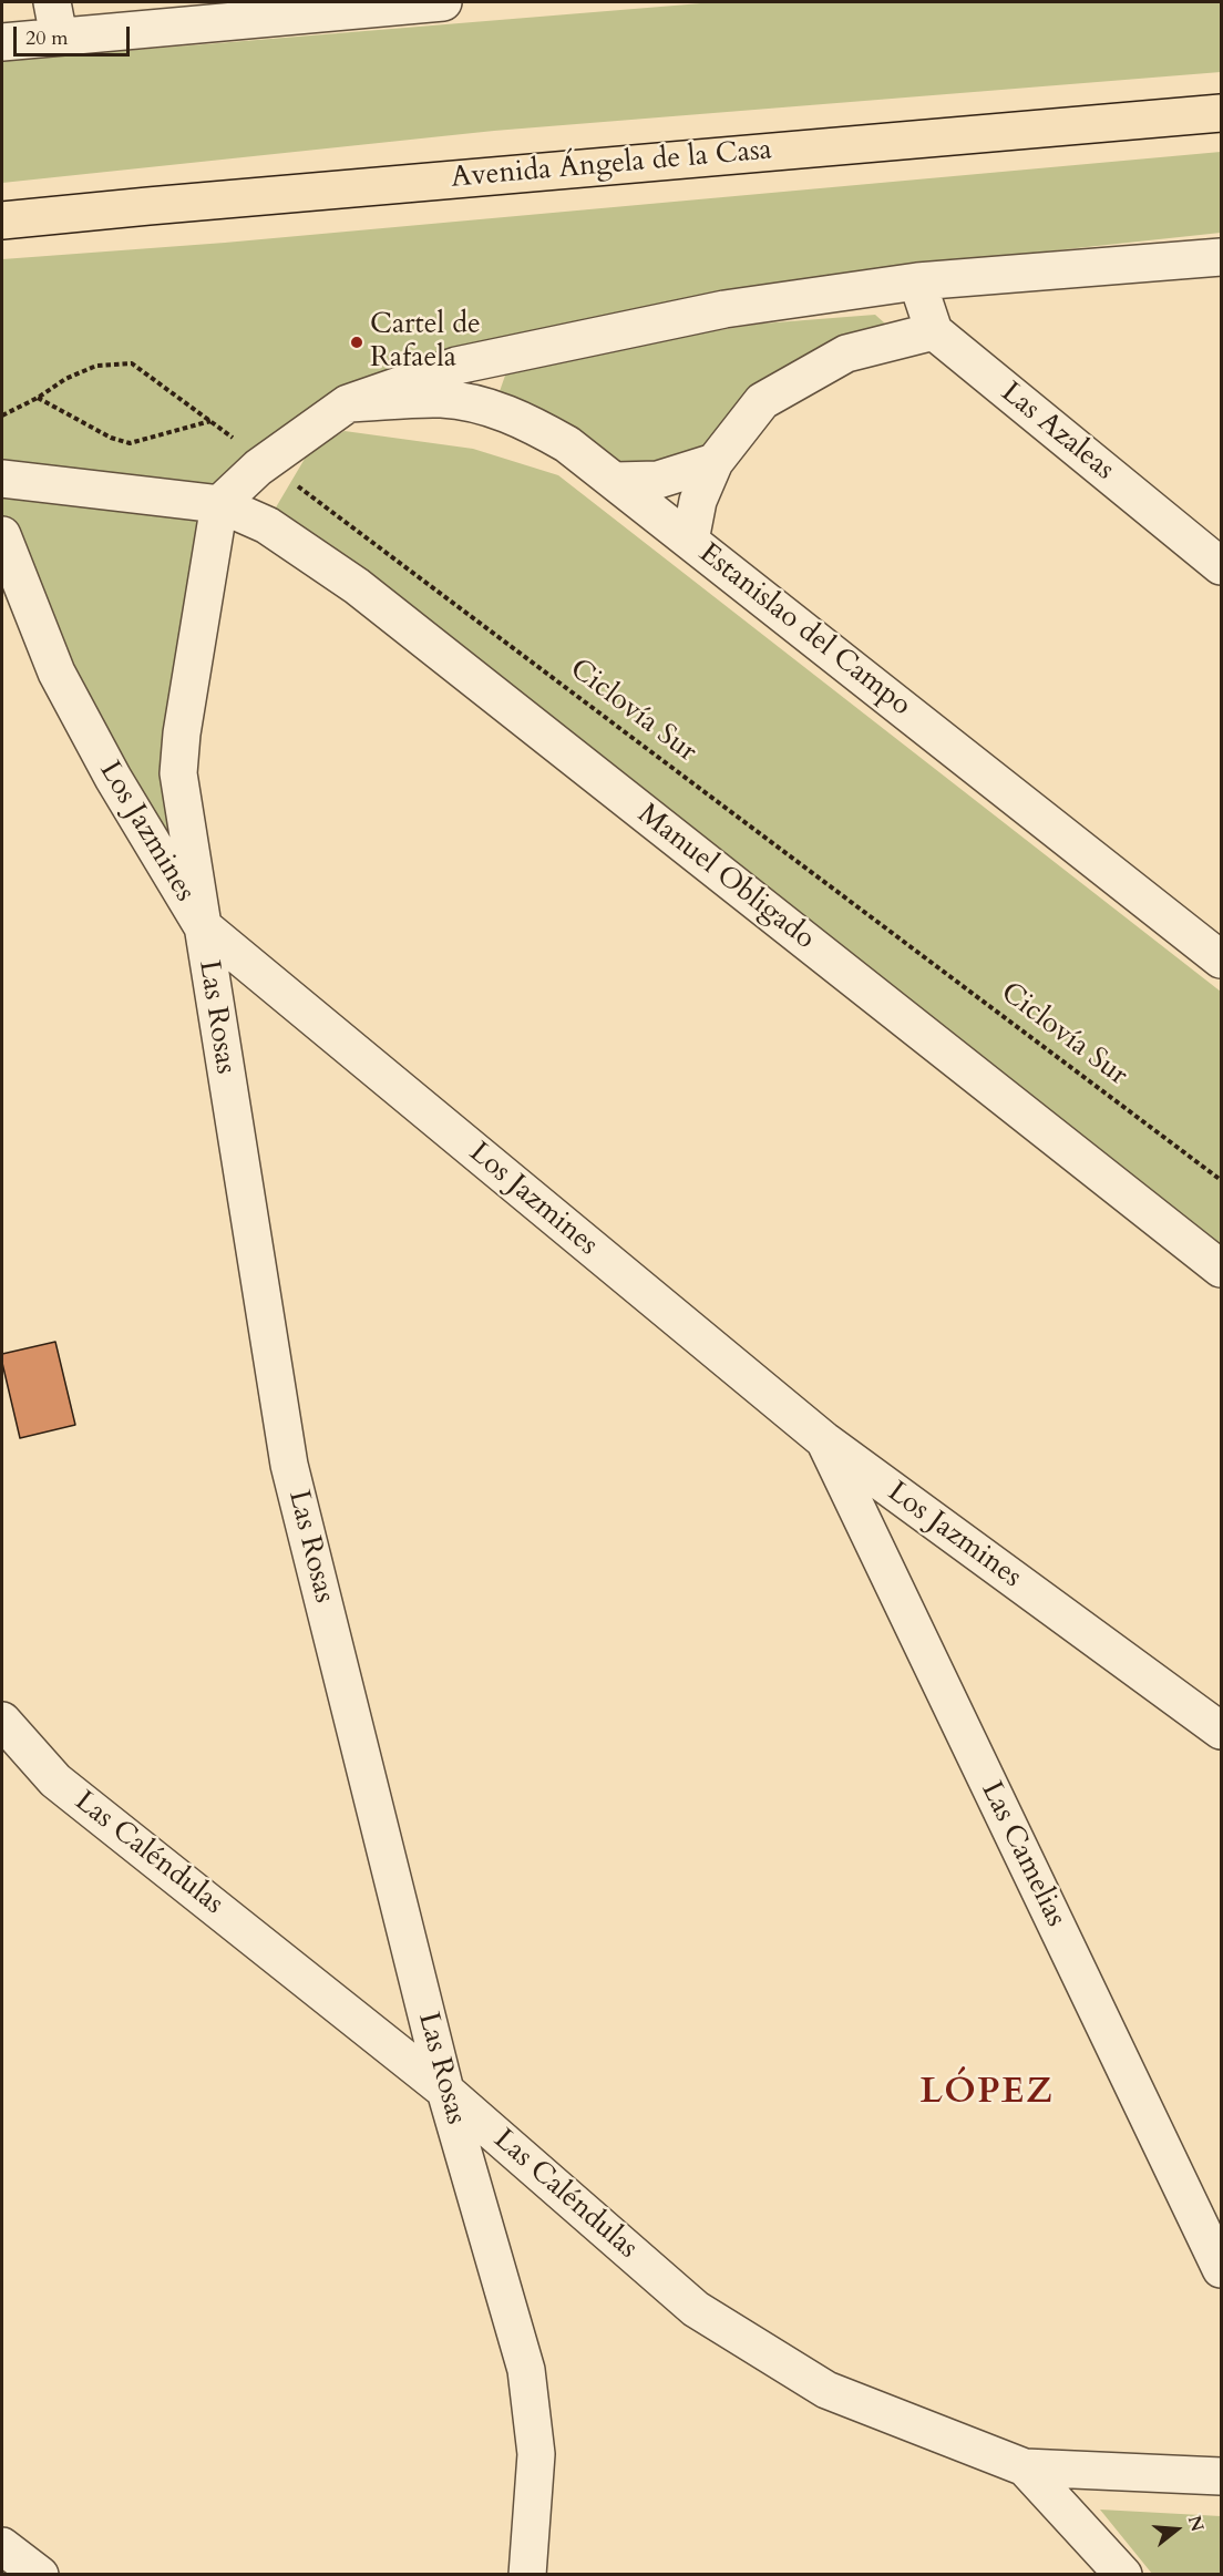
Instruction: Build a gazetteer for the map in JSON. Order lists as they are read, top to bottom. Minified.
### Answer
{"streets":{"main road":["Avenida Ángela de la Casa"],"street":["Las Azaleas","Estanislao del Campo","Los Jazmines","Manuel Obligado","Las Rosas","Las Caléndulas","Las Camelias"],"path":["Ciclovía Sur"]},"crossings":[["Los Jazmines","Las Rosas"],["Los Jazmines","Las Camelias"],["Manuel Obligado","Las Rosas"],["Las Rosas","Las Caléndulas"]],"districts":["LÓPEZ"],"places":["Cartel de Rafaela"],"scale_bar":"20 m","north":"right"}
